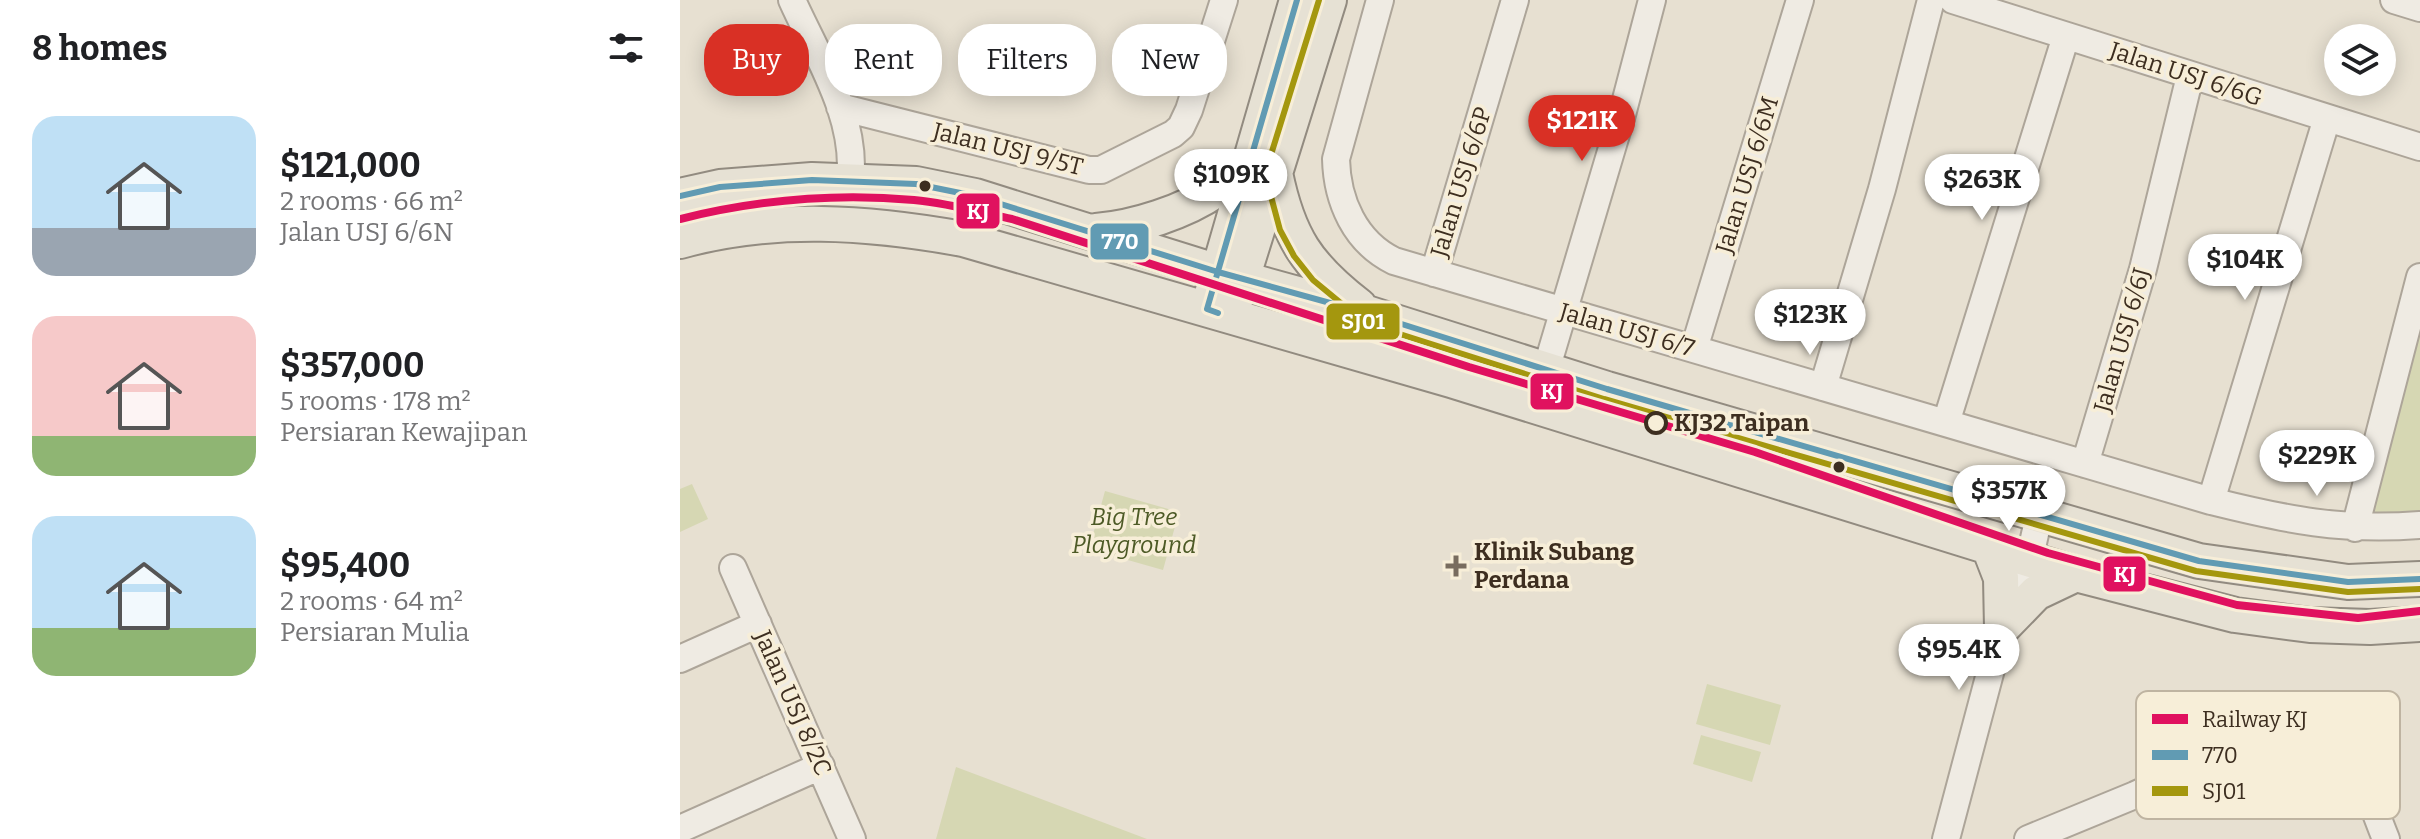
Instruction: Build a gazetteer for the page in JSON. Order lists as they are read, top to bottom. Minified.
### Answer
{"streets":{"street":["Jalan USJ 6/6G","Jalan USJ 9/5T","Jalan USJ 6/6M","Jalan USJ 6/6P","Jalan USJ 6/7","Jalan USJ 6/6J","Jalan USJ 8/2C"]},"crossings":[["Jalan USJ 6/6G","Jalan USJ 6/6J"],["Jalan USJ 6/6M","Jalan USJ 6/7"],["Jalan USJ 6/6P","Jalan USJ 6/7"],["Jalan USJ 6/7","Jalan USJ 6/6J"]],"parks":["Big Tree Playground"],"places":{"other":["KJ32 Taipan"],"health":["Klinik Subang Perdana"]},"lines":["transit line 770","transit line SJ01","rail line KJ"],"legend":["Railway KJ","770","SJ01"],"page":{"heading":"8 homes","chip":["Buy","Rent","Filters","New"],"price":["$121K","$109K","$263K","$104K","$123K","$229K","$357K","$95.4K"],"list":[{"name":"$121,000","note":"2 rooms · 66 m² · Jalan USJ 6/6N"},{"name":"$357,000","note":"5 rooms · 178 m² · Persiaran Kewajipan"},{"name":"$95,400","note":"2 rooms · 64 m² · Persiaran Mulia"}]}}
